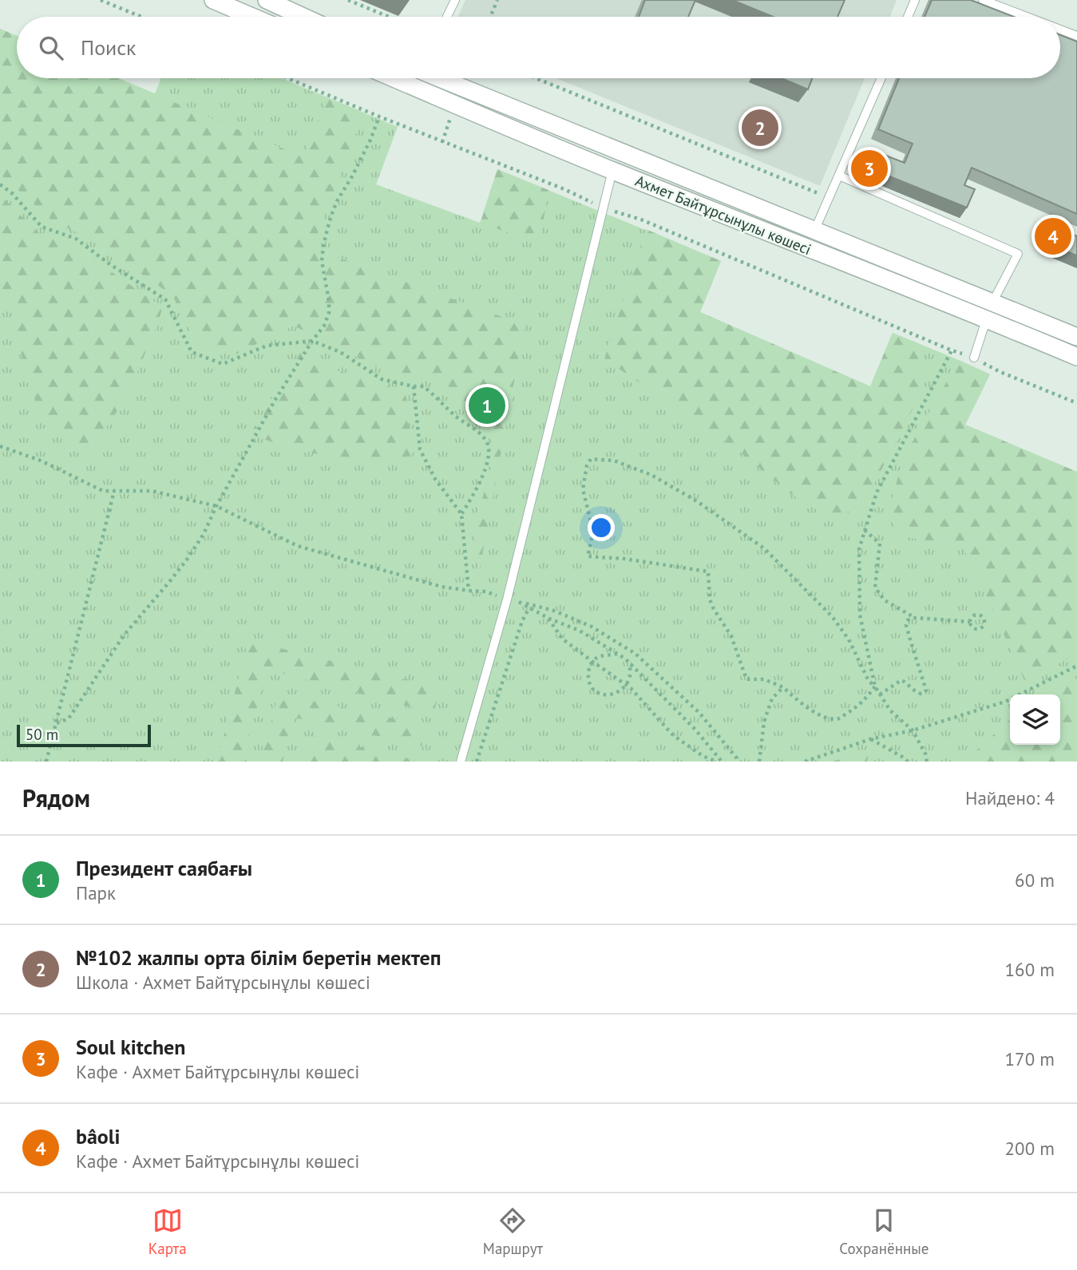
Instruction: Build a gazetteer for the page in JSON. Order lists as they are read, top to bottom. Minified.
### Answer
{"streets":{"street":["Ахмет Байтұрсынұлы көшесі"]},"scale_bar":"50 m","page":{"search":"Поиск","pins":["2","3","4","1"],"scale":"50 m","heading":["Рядом","Найдено: 4"],"list":[{"mark":"1","name":"Президент саябағы","note":"Парк","value":"60 m"},{"mark":"2","name":"№102 жалпы орта білім беретін мектеп","note":"Школа · Ахмет Байтұрсынұлы көшесі","value":"160 m"},{"mark":"3","name":"Soul kitchen","note":"Кафе · Ахмет Байтұрсынұлы көшесі","value":"170 m"},{"mark":"4","name":"bâoli","note":"Кафе · Ахмет Байтұрсынұлы көшесі","value":"200 m"}],"nav":["Карта","Маршрут","Сохранённые"]}}
